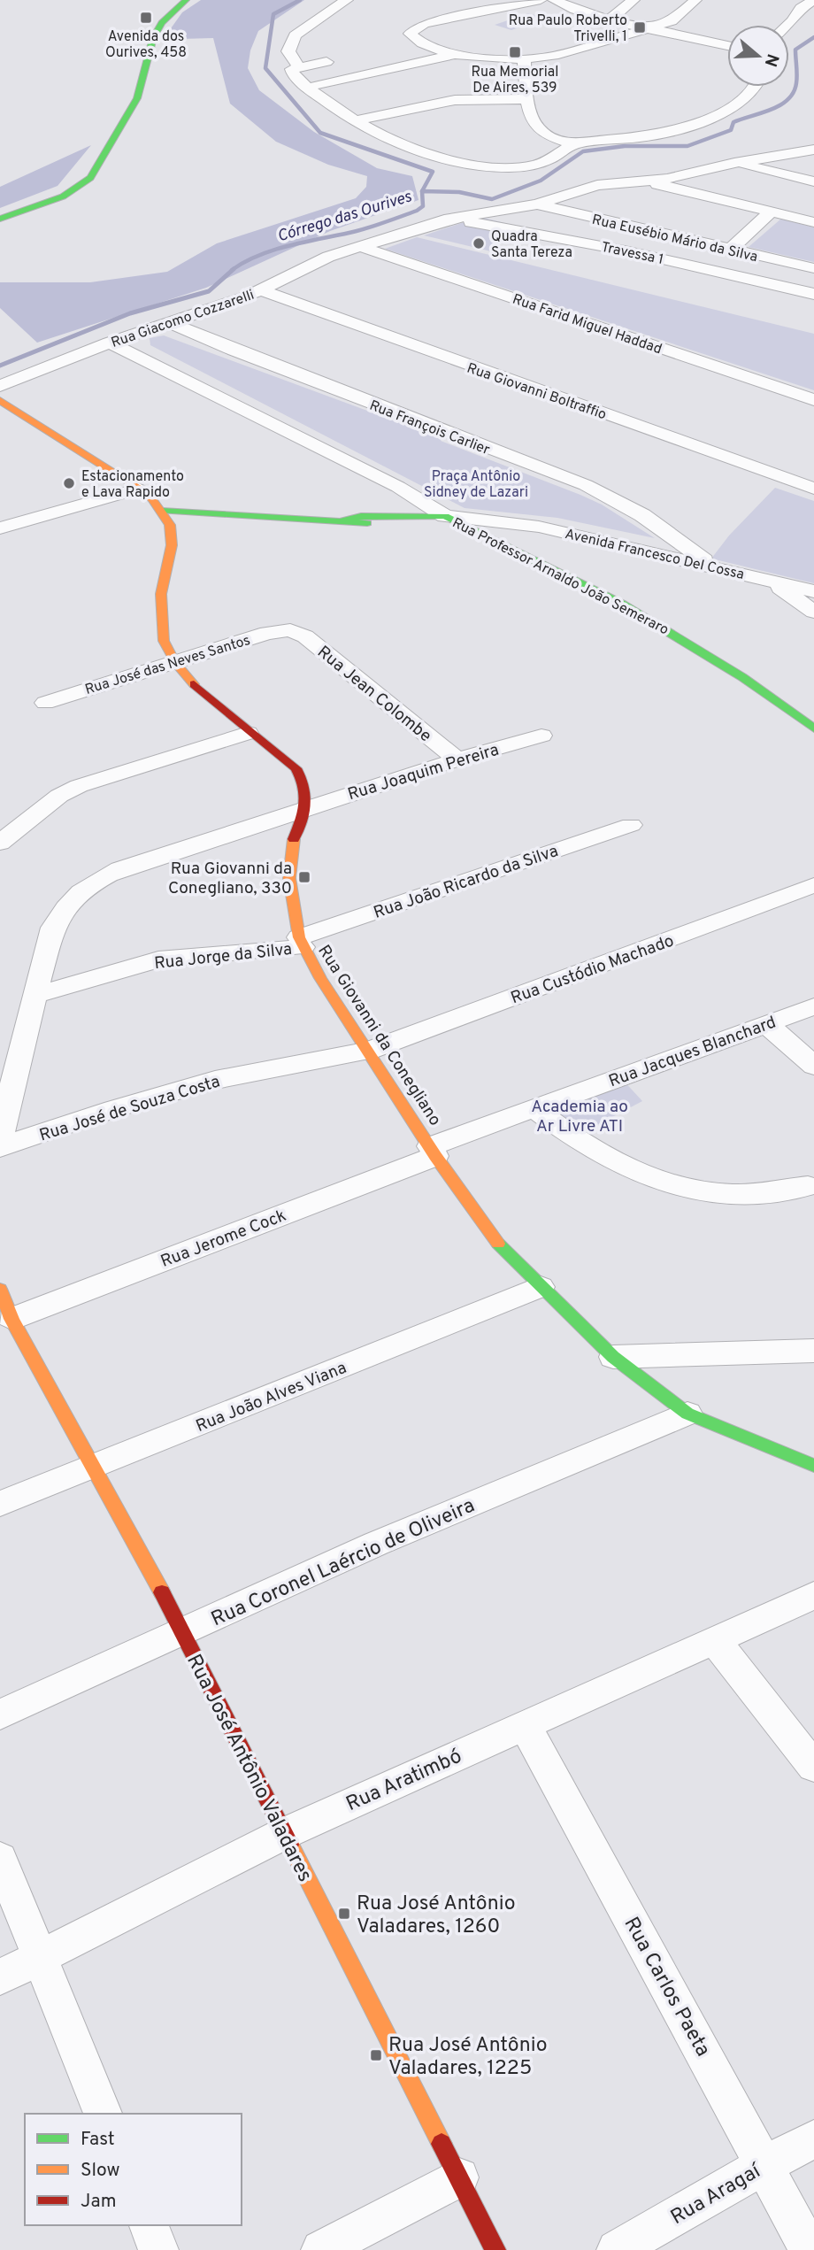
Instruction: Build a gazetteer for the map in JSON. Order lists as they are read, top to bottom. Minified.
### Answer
{"streets":{"street":["Rua Eusébio Mário da Silva","Travessa 1","Rua Giacomo Cozzarelli","Rua Farid Miguel Haddad","Rua Giovanni Boltraffio","Rua François Carlier","Avenida Francesco Del Cossa","Rua Professor Arnaldo João Semeraro","Rua José das Neves Santos","Rua Jean Colombe","Rua Joaquim Pereira","Rua João Ricardo da Silva","Rua Jorge da Silva","Rua Custódio Machado","Rua Giovanni da Conegliano","Rua Jacques Blanchard","Rua José de Souza Costa","Rua Jerome Cock","Rua João Alves Viana","Rua Coronel Laércio de Oliveira","Rua José Antônio Valadares","Rua Aratimbó","Rua Carlos Paeta","Rua Aragaí"]},"crossings":[["Rua Eusébio Mário da Silva","Rua Giacomo Cozzarelli"],["Travessa 1","Rua Giacomo Cozzarelli"],["Rua Giacomo Cozzarelli","Rua Farid Miguel Haddad"],["Rua Giacomo Cozzarelli","Rua Giovanni Boltraffio"],["Rua Giacomo Cozzarelli","Rua François Carlier"],["Rua Giacomo Cozzarelli","Rua Professor Arnaldo João Semeraro"],["Rua François Carlier","Avenida Francesco Del Cossa"],["Avenida Francesco Del Cossa","Rua Professor Arnaldo João Semeraro"],["Rua José das Neves Santos","Rua Jean Colombe"],["Rua Jean Colombe","Rua Joaquim Pereira"],["Rua Joaquim Pereira","Rua Giovanni da Conegliano"],["Rua João Ricardo da Silva","Rua Jorge da Silva"],["Rua João Ricardo da Silva","Rua Giovanni da Conegliano"],["Rua Jorge da Silva","Rua Giovanni da Conegliano"],["Rua Custódio Machado","Rua Giovanni da Conegliano"],["Rua Custódio Machado","Rua José de Souza Costa"],["Rua Giovanni da Conegliano","Rua Jacques Blanchard"],["Rua Giovanni da Conegliano","Rua José de Souza Costa"],["Rua Giovanni da Conegliano","Rua Jerome Cock"],["Rua Giovanni da Conegliano","Rua João Alves Viana"],["Rua Giovanni da Conegliano","Rua Coronel Laércio de Oliveira"],["Rua Jacques Blanchard","Rua Jerome Cock"],["Rua Jerome Cock","Rua José Antônio Valadares"],["Rua João Alves Viana","Rua José Antônio Valadares"],["Rua Coronel Laércio de Oliveira","Rua José Antônio Valadares"],["Rua José Antônio Valadares","Rua Aratimbó"],["Rua Aratimbó","Rua Carlos Paeta"],["Rua Carlos Paeta","Rua Aragaí"]],"water":["Córrego das Ourives"],"parks":["Praça Antônio Sidney de Lazari","Academia ao Ar Livre ATI"],"places":{"transit":["Avenida dos Ourives, 458","Rua Paulo Roberto Trivelli, 1","Rua Memorial De Aires, 539","Rua Giovanni da Conegliano, 330","Rua José Antônio Valadares, 1260","Rua José Antônio Valadares, 1225"],"other":["Quadra Santa Tereza","Estacionamento e Lava Rapido"]},"legend":["Fast","Slow","Jam"],"north":"right"}
